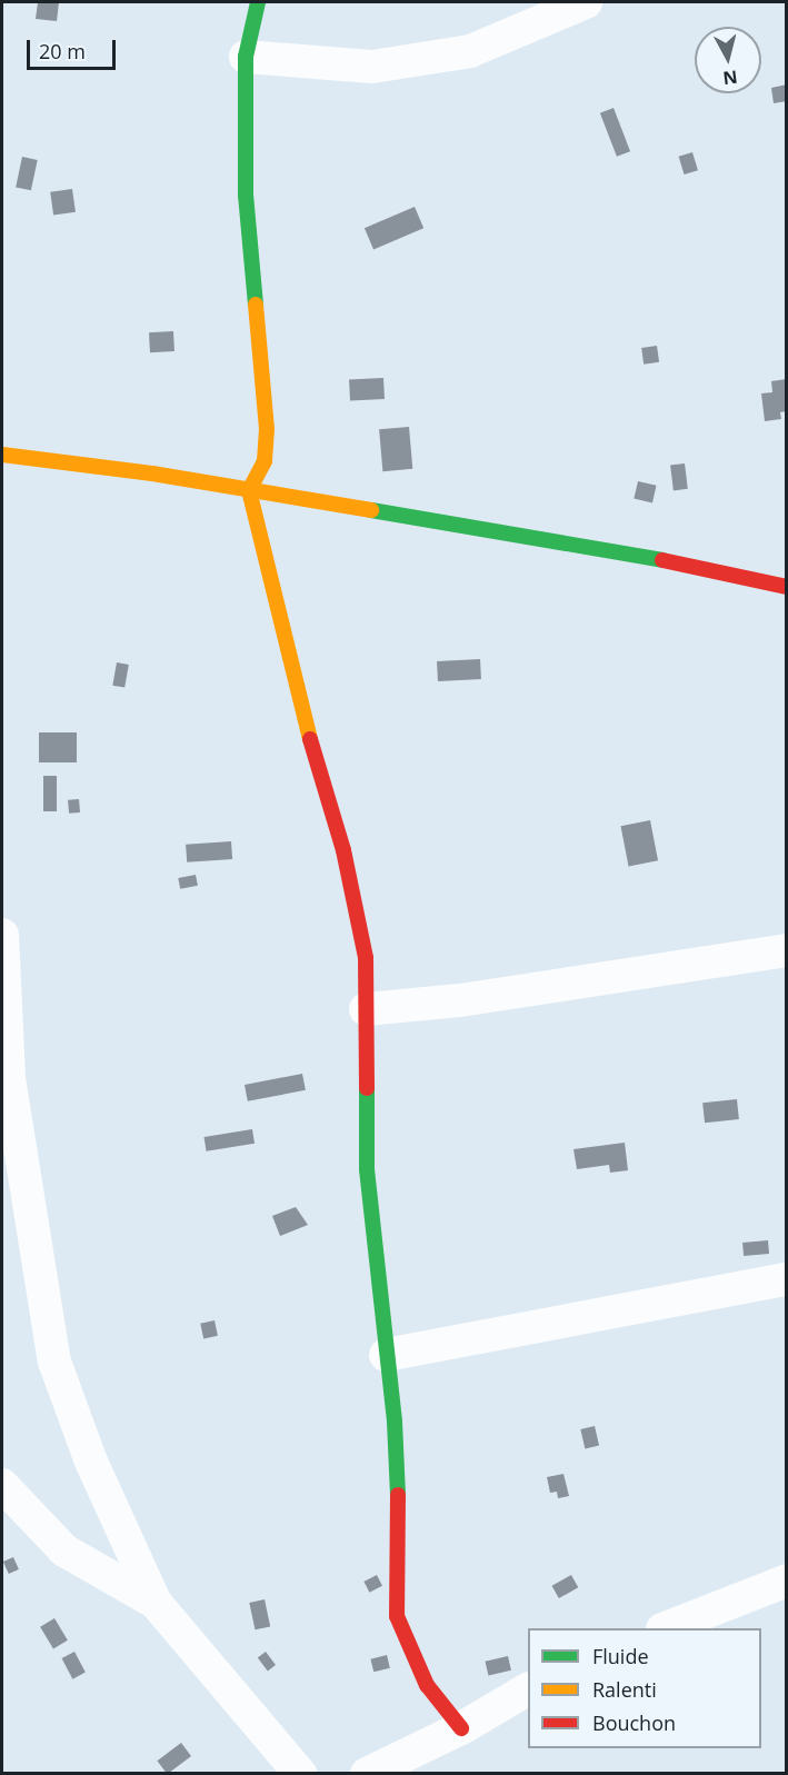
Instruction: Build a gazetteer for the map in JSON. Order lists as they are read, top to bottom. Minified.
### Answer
{"legend":["Fluide","Ralenti","Bouchon"],"scale_bar":"20 m","north":"bottom"}
